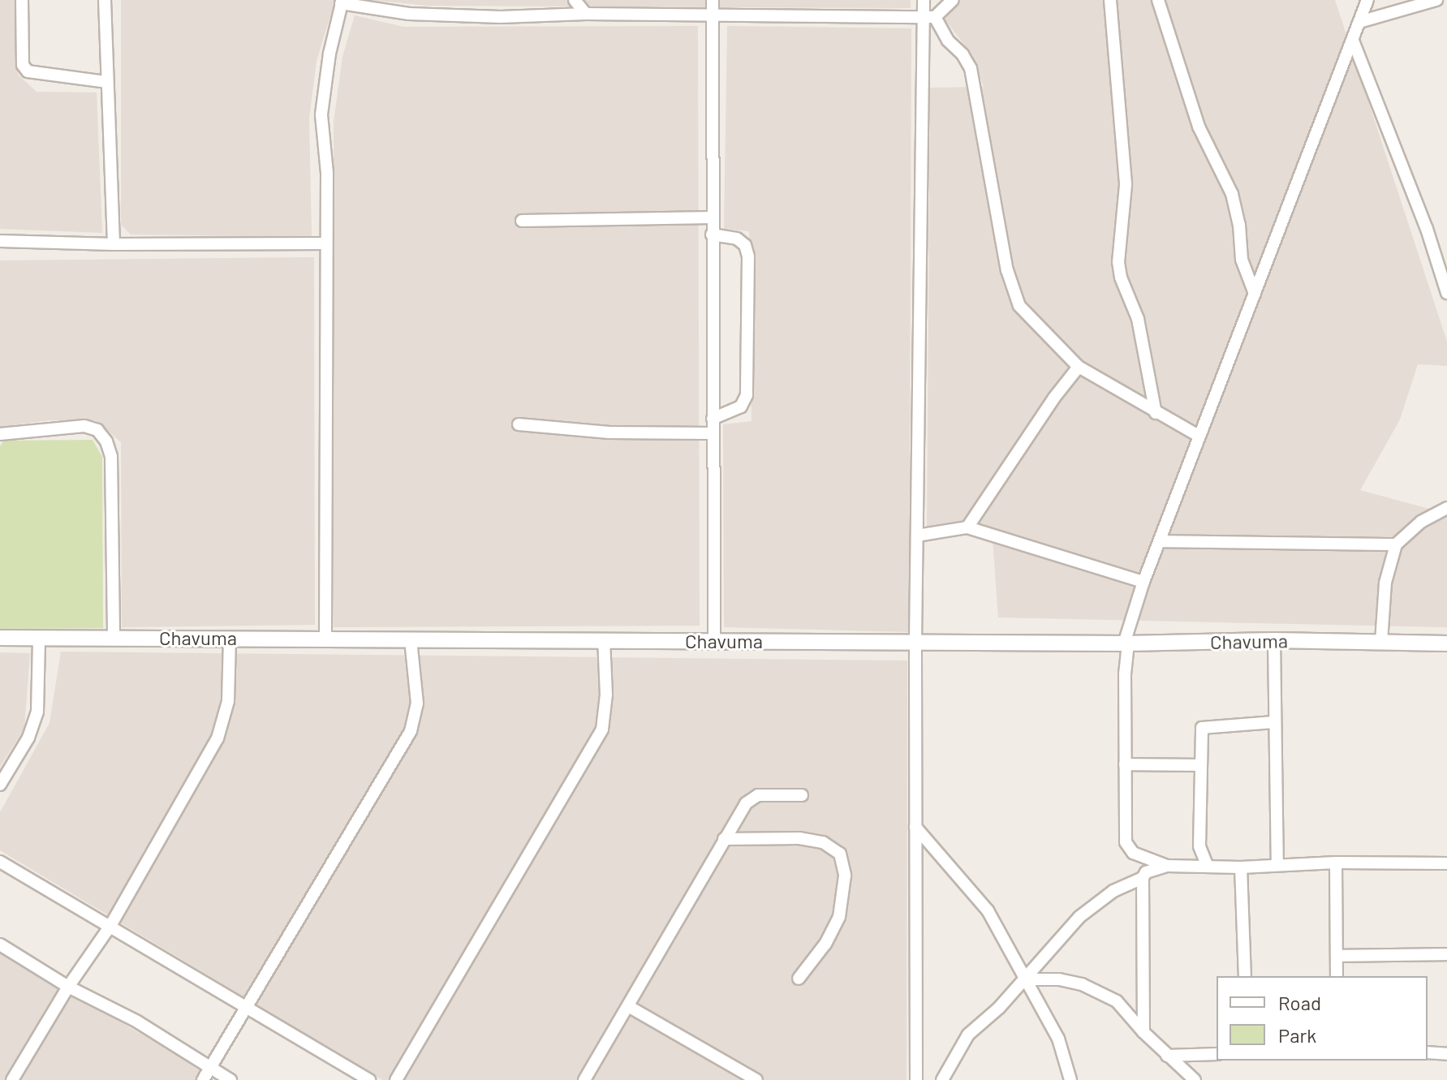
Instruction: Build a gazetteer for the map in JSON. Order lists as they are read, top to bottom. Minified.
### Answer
{"streets":{"street":["Chavuma"]},"legend":["Road","Park"]}
